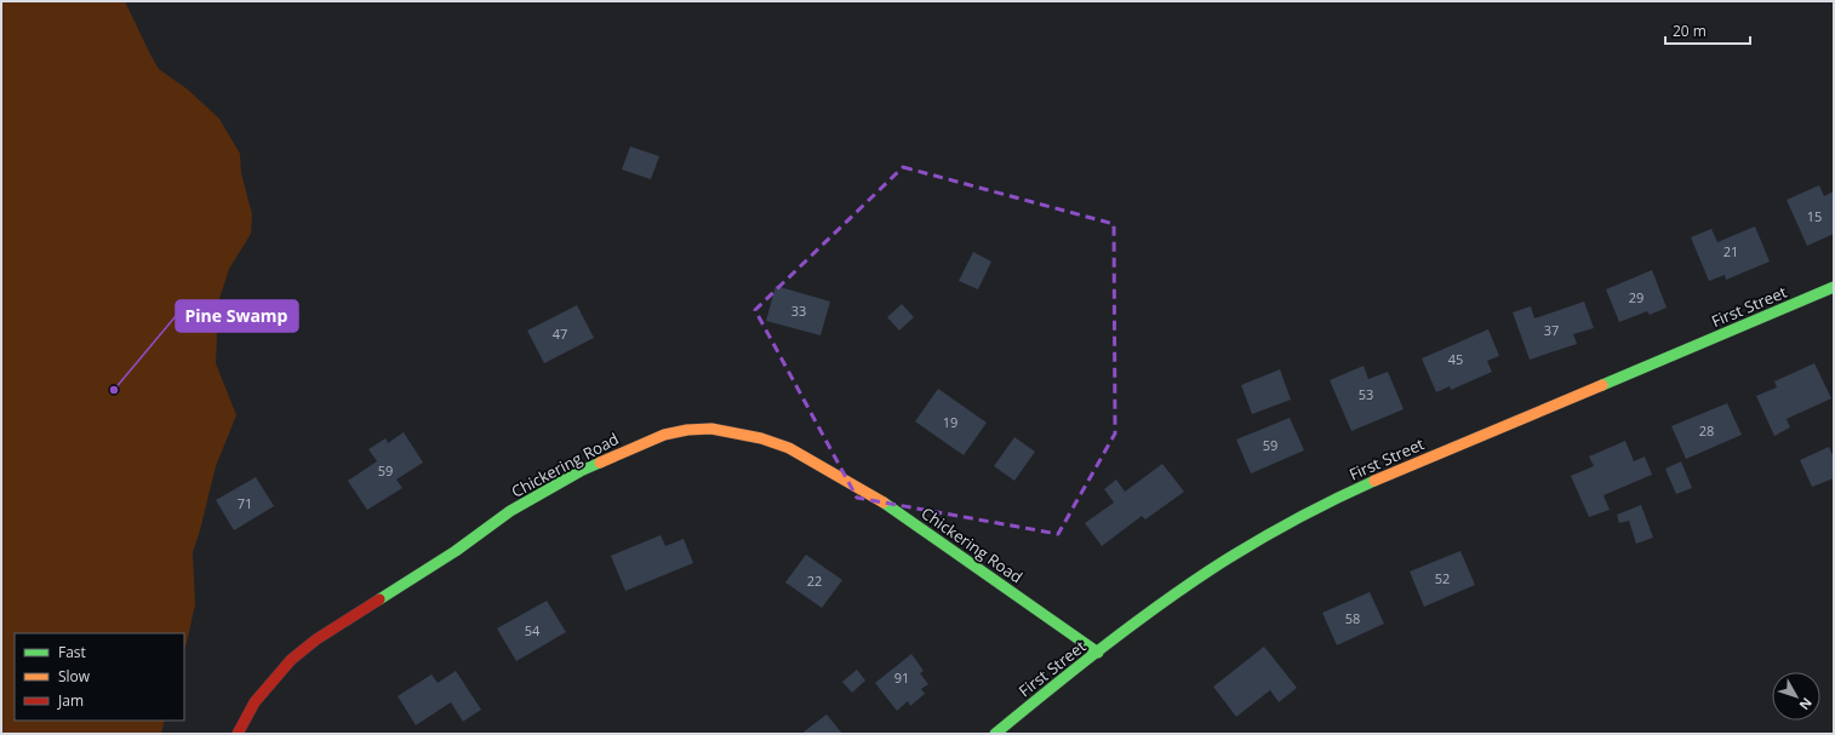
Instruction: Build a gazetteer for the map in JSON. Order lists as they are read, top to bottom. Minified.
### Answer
{"streets":{"street":["First Street","Chickering Road"]},"crossings":[["First Street","Chickering Road"]],"places":["Pine Swamp"],"house_numbers":["15","21","29","33","37","47","45","53","19","28","59","59","71","52","22","58","54","91"],"legend":["Fast","Slow","Jam"],"scale_bar":"20 m","north":"bottom right"}
